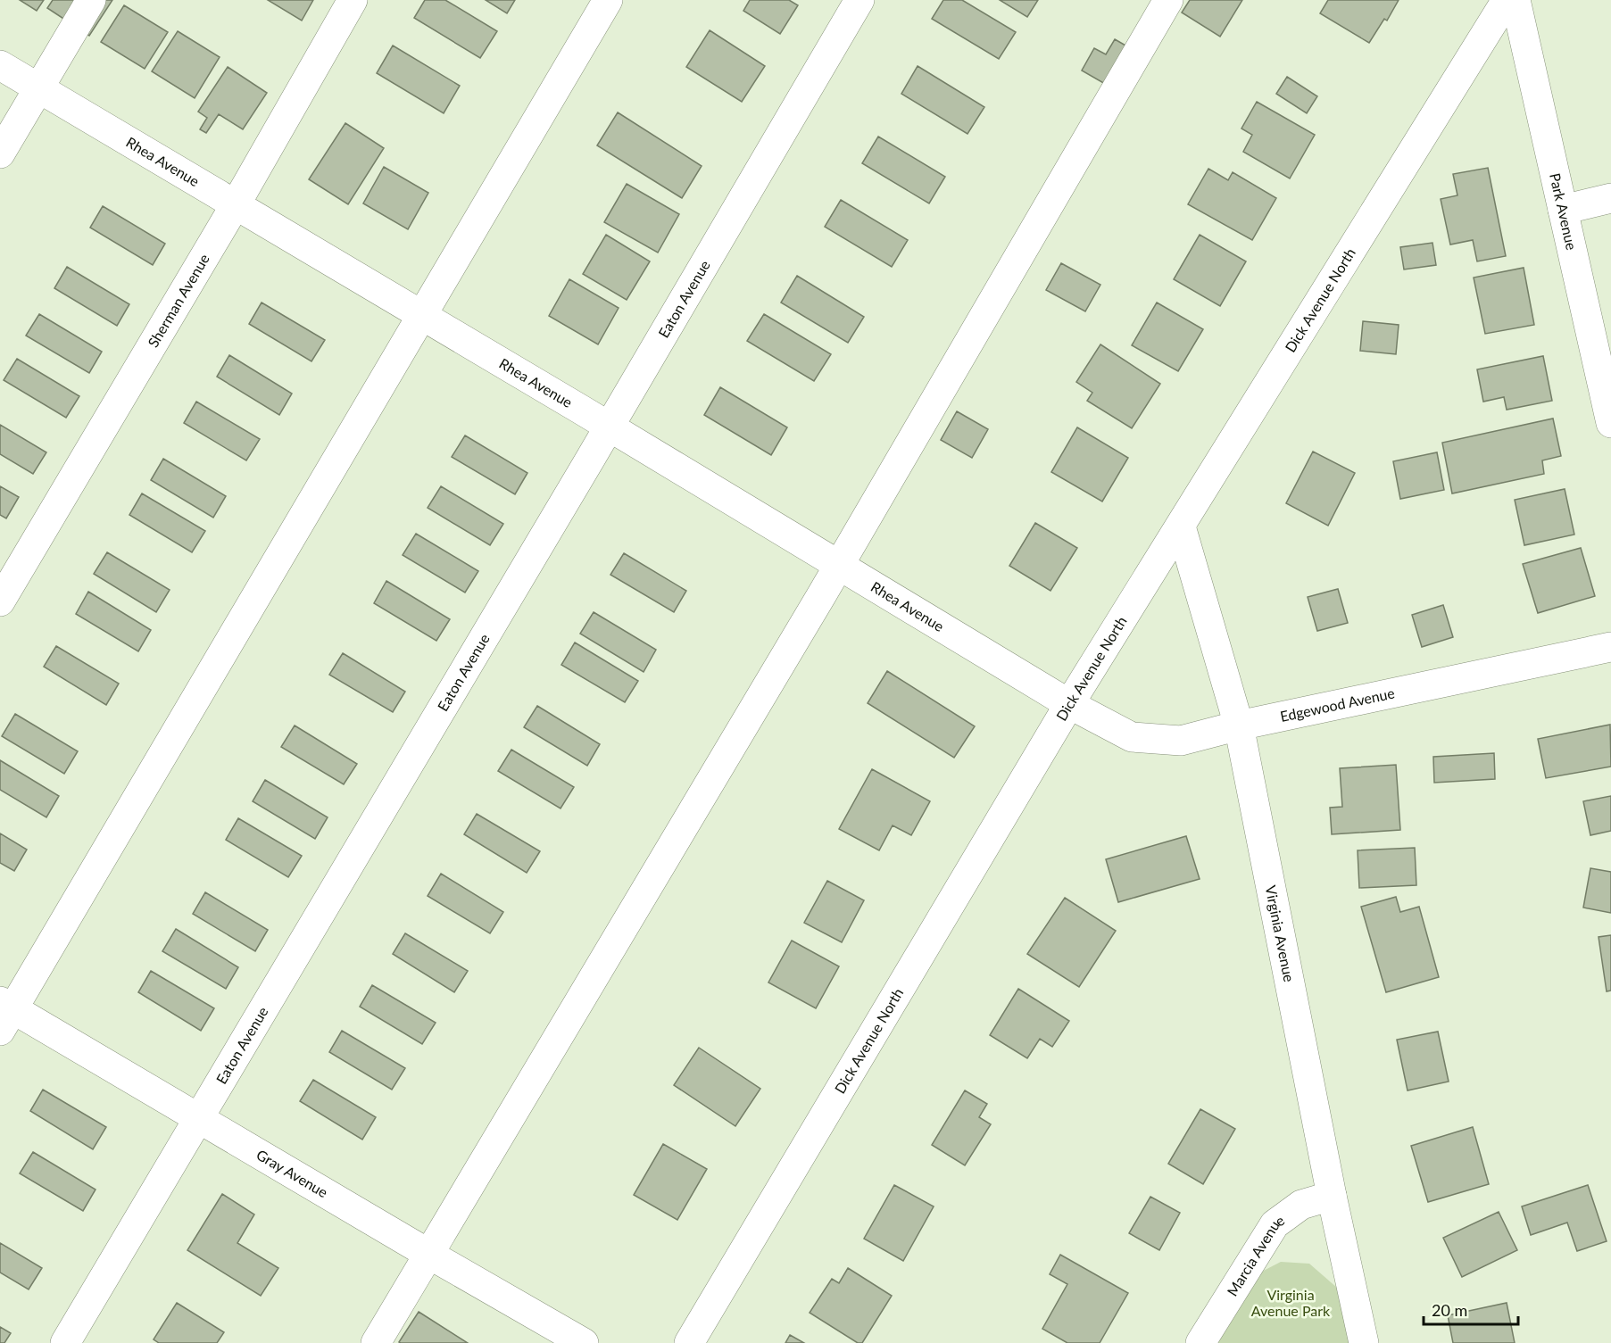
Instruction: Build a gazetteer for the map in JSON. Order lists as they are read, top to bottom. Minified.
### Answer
{"streets":{"street":["Rhea Avenue","Park Avenue","Eaton Avenue","Dick Avenue North","Sherman Avenue","Edgewood Avenue","Virginia Avenue","Gray Avenue","Marcia Avenue"]},"crossings":[["Rhea Avenue","Eaton Avenue"],["Rhea Avenue","Dick Avenue North"],["Rhea Avenue","Sherman Avenue"],["Rhea Avenue","Edgewood Avenue"],["Eaton Avenue","Gray Avenue"],["Dick Avenue North","Edgewood Avenue"],["Dick Avenue North","Virginia Avenue"],["Edgewood Avenue","Virginia Avenue"],["Virginia Avenue","Marcia Avenue"]],"parks":["Virginia Avenue Park"],"scale_bar":"20 m"}
